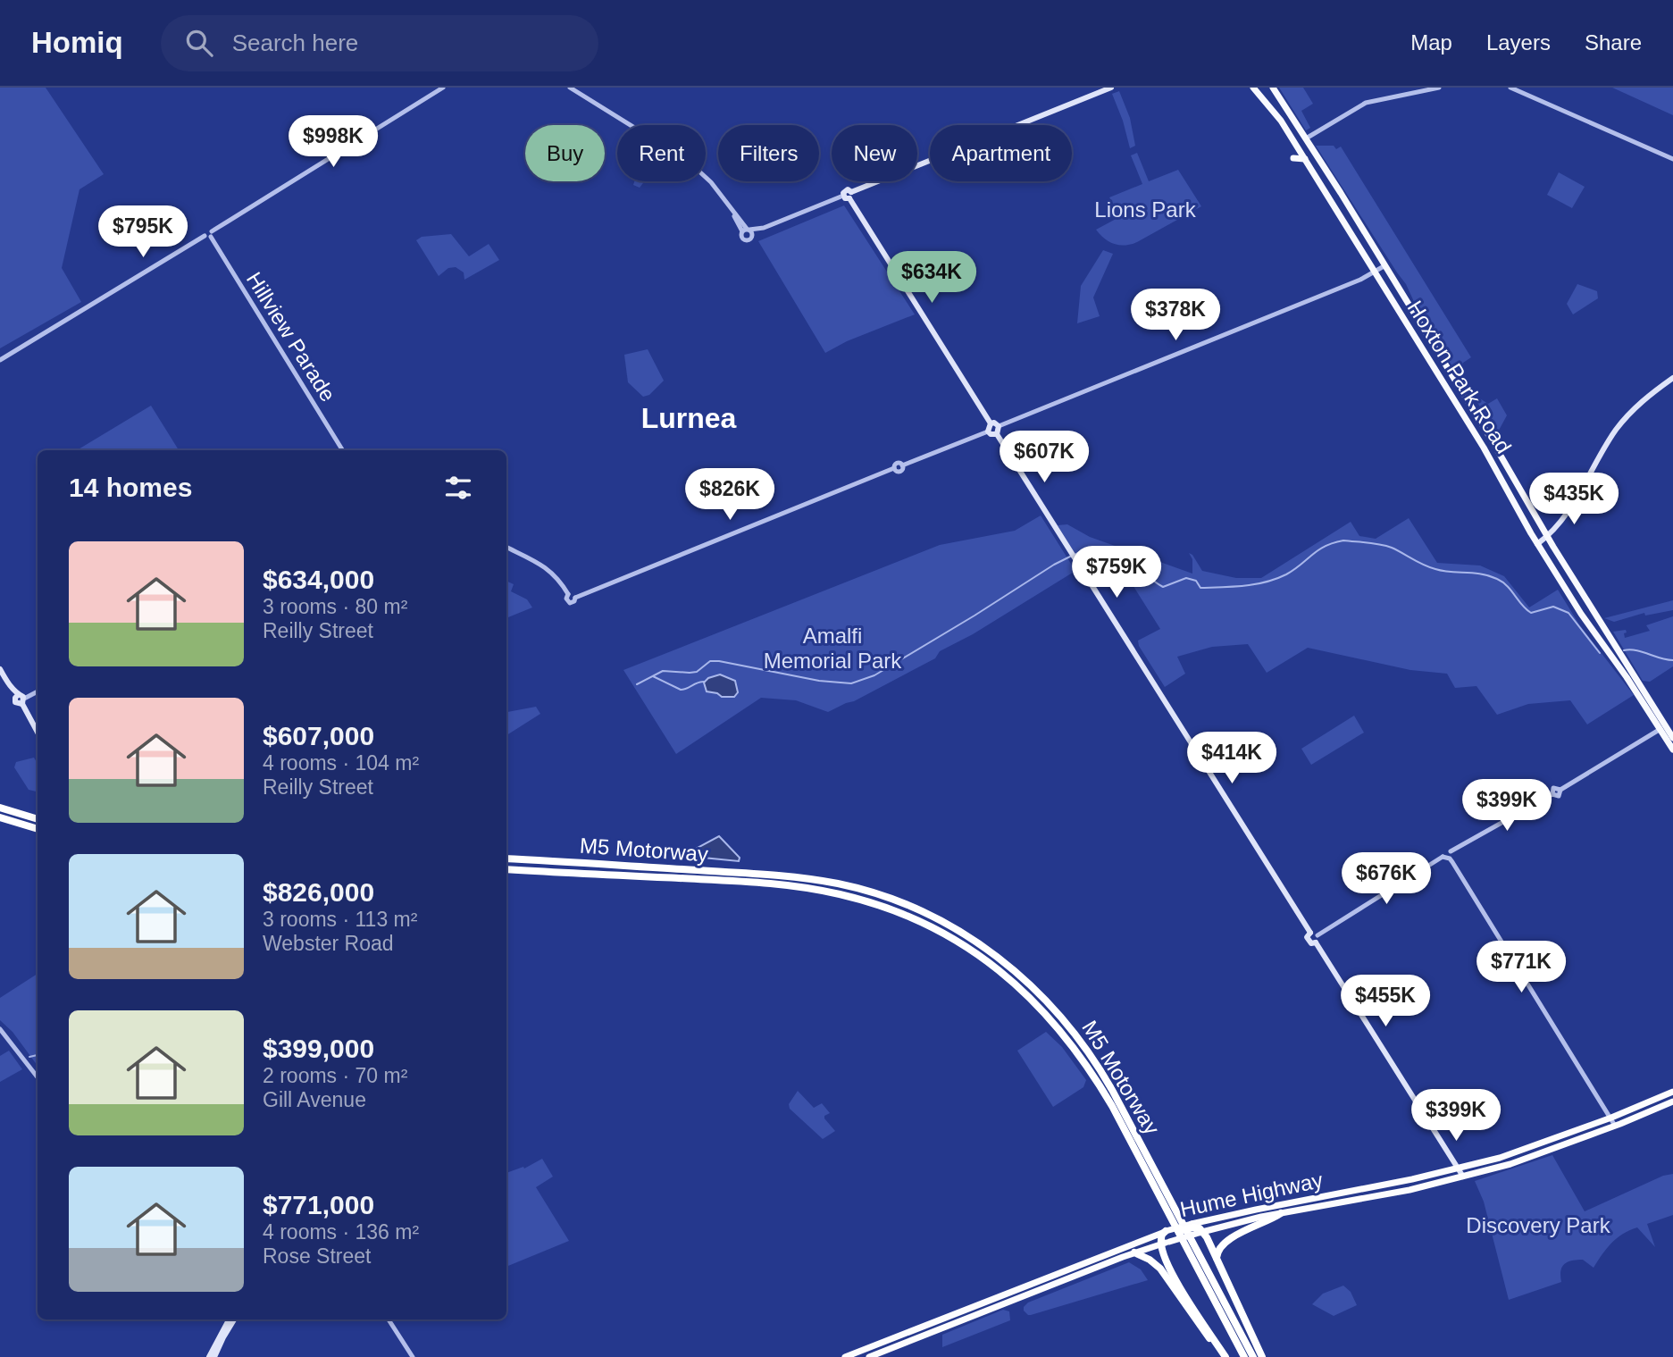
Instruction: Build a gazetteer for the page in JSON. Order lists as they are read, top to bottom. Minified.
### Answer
{"streets":{"highway":["M5 Motorway","Hume Highway"],"main road":["Hoxton Park Road"],"street":["Hillview Parade"]},"districts":["Lurnea"],"parks":["Lions Park","Amalfi Memorial Park","Discovery Park"],"page":{"header":"Homiq","search":"Search here","nav":["Map","Layers","Share"],"price":["$998K","$795K","$634K","$378K","$607K","$826K","$435K","$759K","$414K","$399K","$676K","$771K","$455K","$399K"],"chip":["Buy","Rent","Filters","New","Apartment"],"heading":"14 homes","list":[{"name":"$634,000","note":"3 rooms · 80 m² · Reilly Street"},{"name":"$607,000","note":"4 rooms · 104 m² · Reilly Street"},{"name":"$826,000","note":"3 rooms · 113 m² · Webster Road"},{"name":"$399,000","note":"2 rooms · 70 m² · Gill Avenue"},{"name":"$771,000","note":"4 rooms · 136 m² · Rose Street"}]}}
